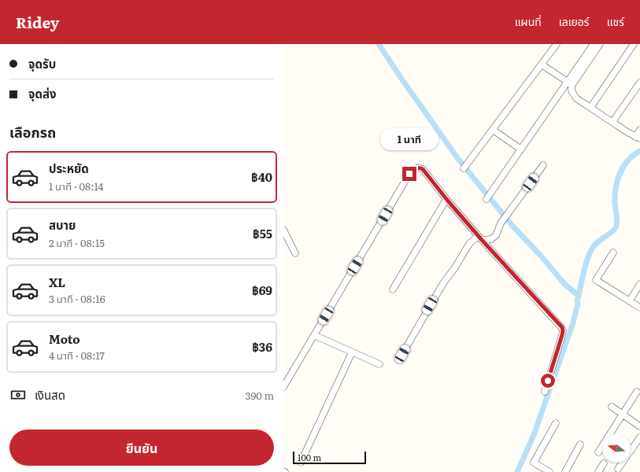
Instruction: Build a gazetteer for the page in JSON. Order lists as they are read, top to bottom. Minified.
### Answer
{"scale_bar":"100 m","north":"left","page":{"header":"Ridey","nav":["แผนที่","เลเยอร์","แชร์"],"banner":["จุดรับ","จุดส่ง"],"heading":"เลือกรถ","bubble":"1 นาที","list":[{"name":"ประหยัด","note":"1 นาที · 08:14","value":"฿40"},{"name":"สบาย","note":"2 นาที · 08:15","value":"฿55"},{"name":"XL","note":"3 นาที · 08:16","value":"฿69"},{"name":"Moto","note":"4 นาที · 08:17","value":"฿36"}],"pay":["เงินสด","390 m"],"buttons":"ยืนยัน","scale":"100 m"}}
